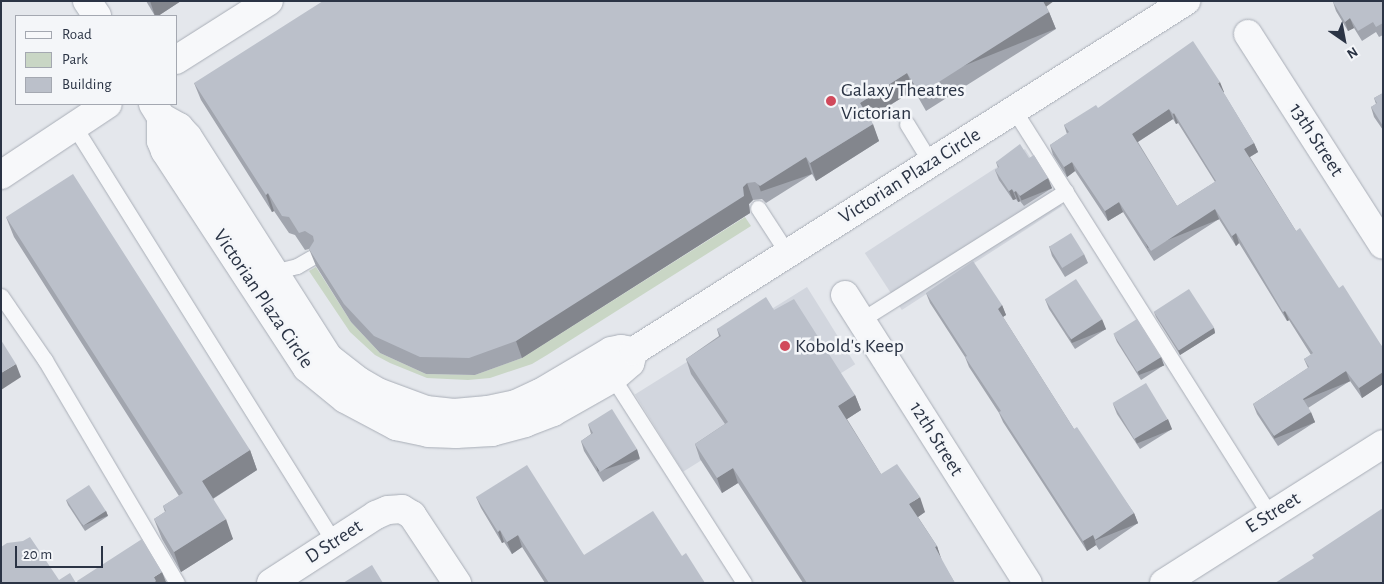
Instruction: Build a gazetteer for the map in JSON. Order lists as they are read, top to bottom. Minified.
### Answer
{"streets":{"street":["13th Street","Victorian Plaza Circle","12th Street","E Street","D Street"]},"places":["Galaxy Theatres Victorian","Kobold's Keep"],"legend":["Road","Park","Building"],"scale_bar":"20 m","north":"bottom right"}
